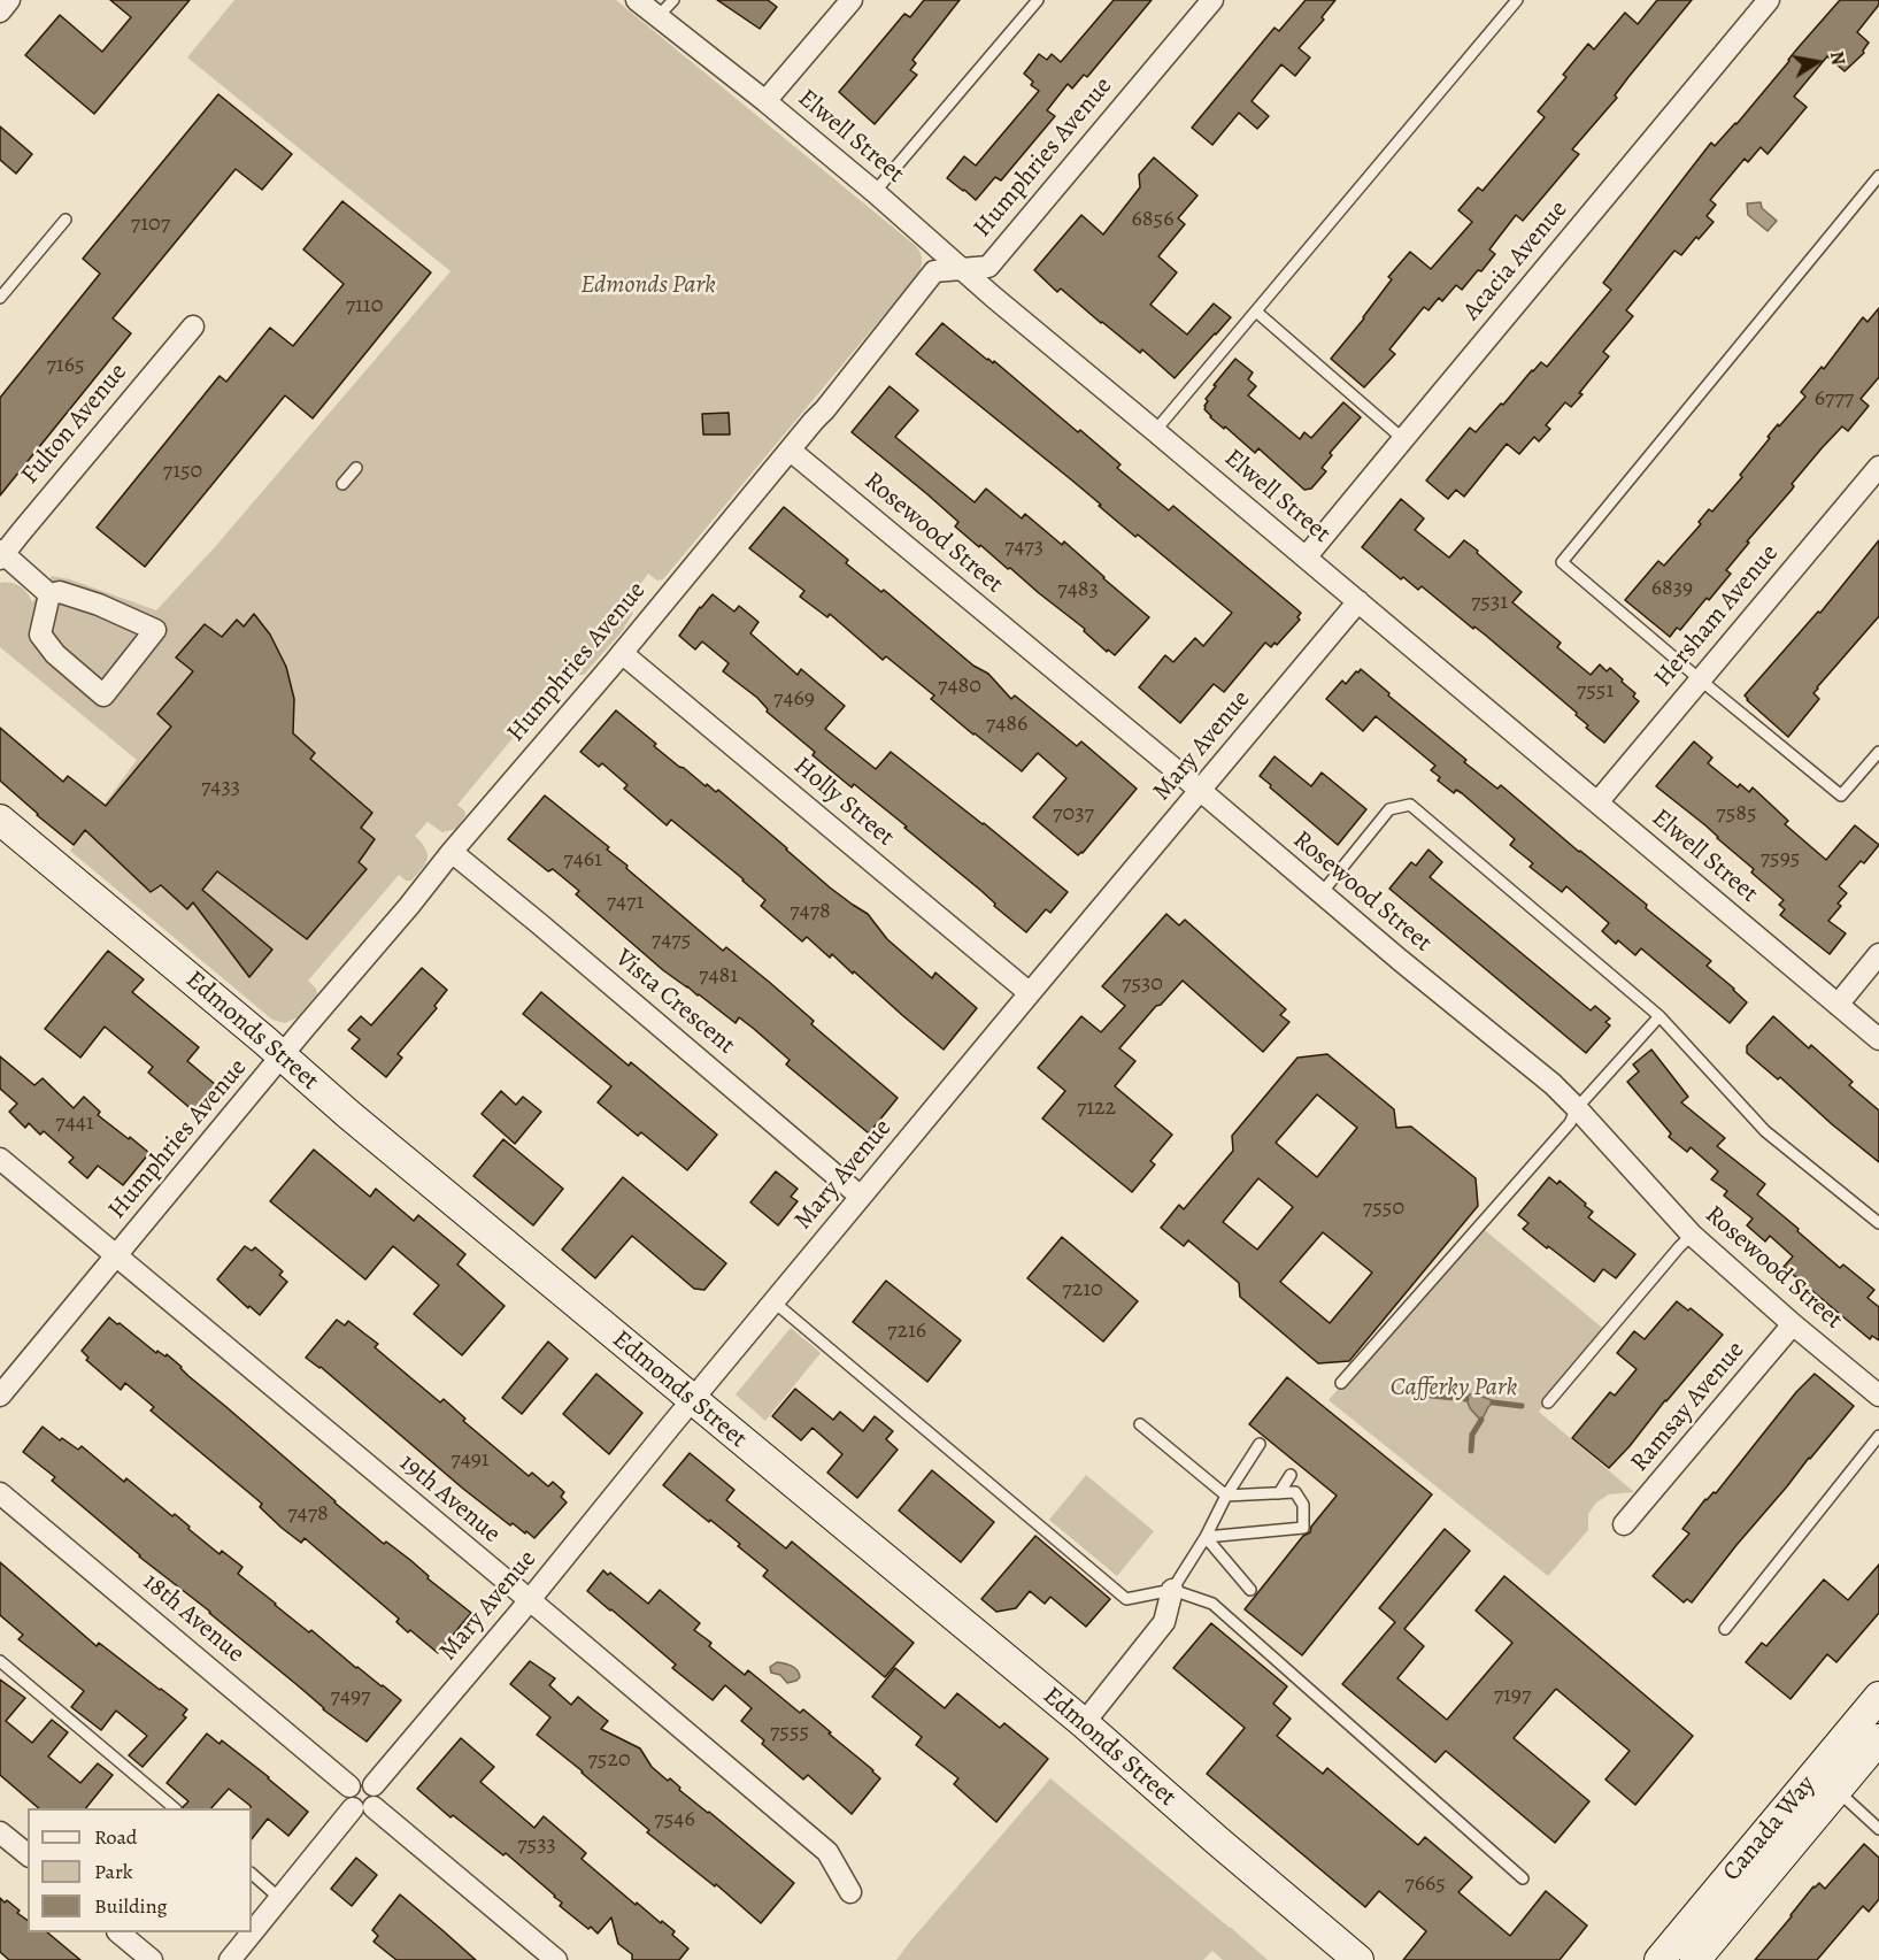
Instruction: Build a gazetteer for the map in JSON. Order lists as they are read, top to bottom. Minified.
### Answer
{"streets":{"street":["Elwell Street","Humphries Avenue","Acacia Avenue","Fulton Avenue","Rosewood Street","Hersham Avenue","Mary Avenue","Holly Street","Vista Crescent","Edmonds Street","Ramsay Avenue","19th Avenue","18th Avenue","Canada Way"]},"crossings":[["Elwell Street","Humphries Avenue"],["Elwell Street","Acacia Avenue"],["Elwell Street","Hersham Avenue"],["Elwell Street","Mary Avenue"],["Humphries Avenue","Rosewood Street"],["Humphries Avenue","Holly Street"],["Humphries Avenue","Vista Crescent"],["Humphries Avenue","Edmonds Street"],["Humphries Avenue","19th Avenue"],["Rosewood Street","Mary Avenue"],["Rosewood Street","Ramsay Avenue"],["Mary Avenue","Holly Street"],["Mary Avenue","Vista Crescent"],["Mary Avenue","Edmonds Street"],["Mary Avenue","19th Avenue"],["Mary Avenue","18th Avenue"]],"parks":["Edmonds Park","Cafferky Park"],"house_numbers":["6856","7107","7110","7165","6777","7150","7473","6839","7483","7531","7480","7551","7469","7486","7433","7037","7585","7595","7461","7471","7478","7475","7481","7530","7122","7441","7550","7210","7216","7491","7478","7197","7497","7555","7520","7546","7533","7665"],"legend":["Road","Park","Building"],"north":"right"}
